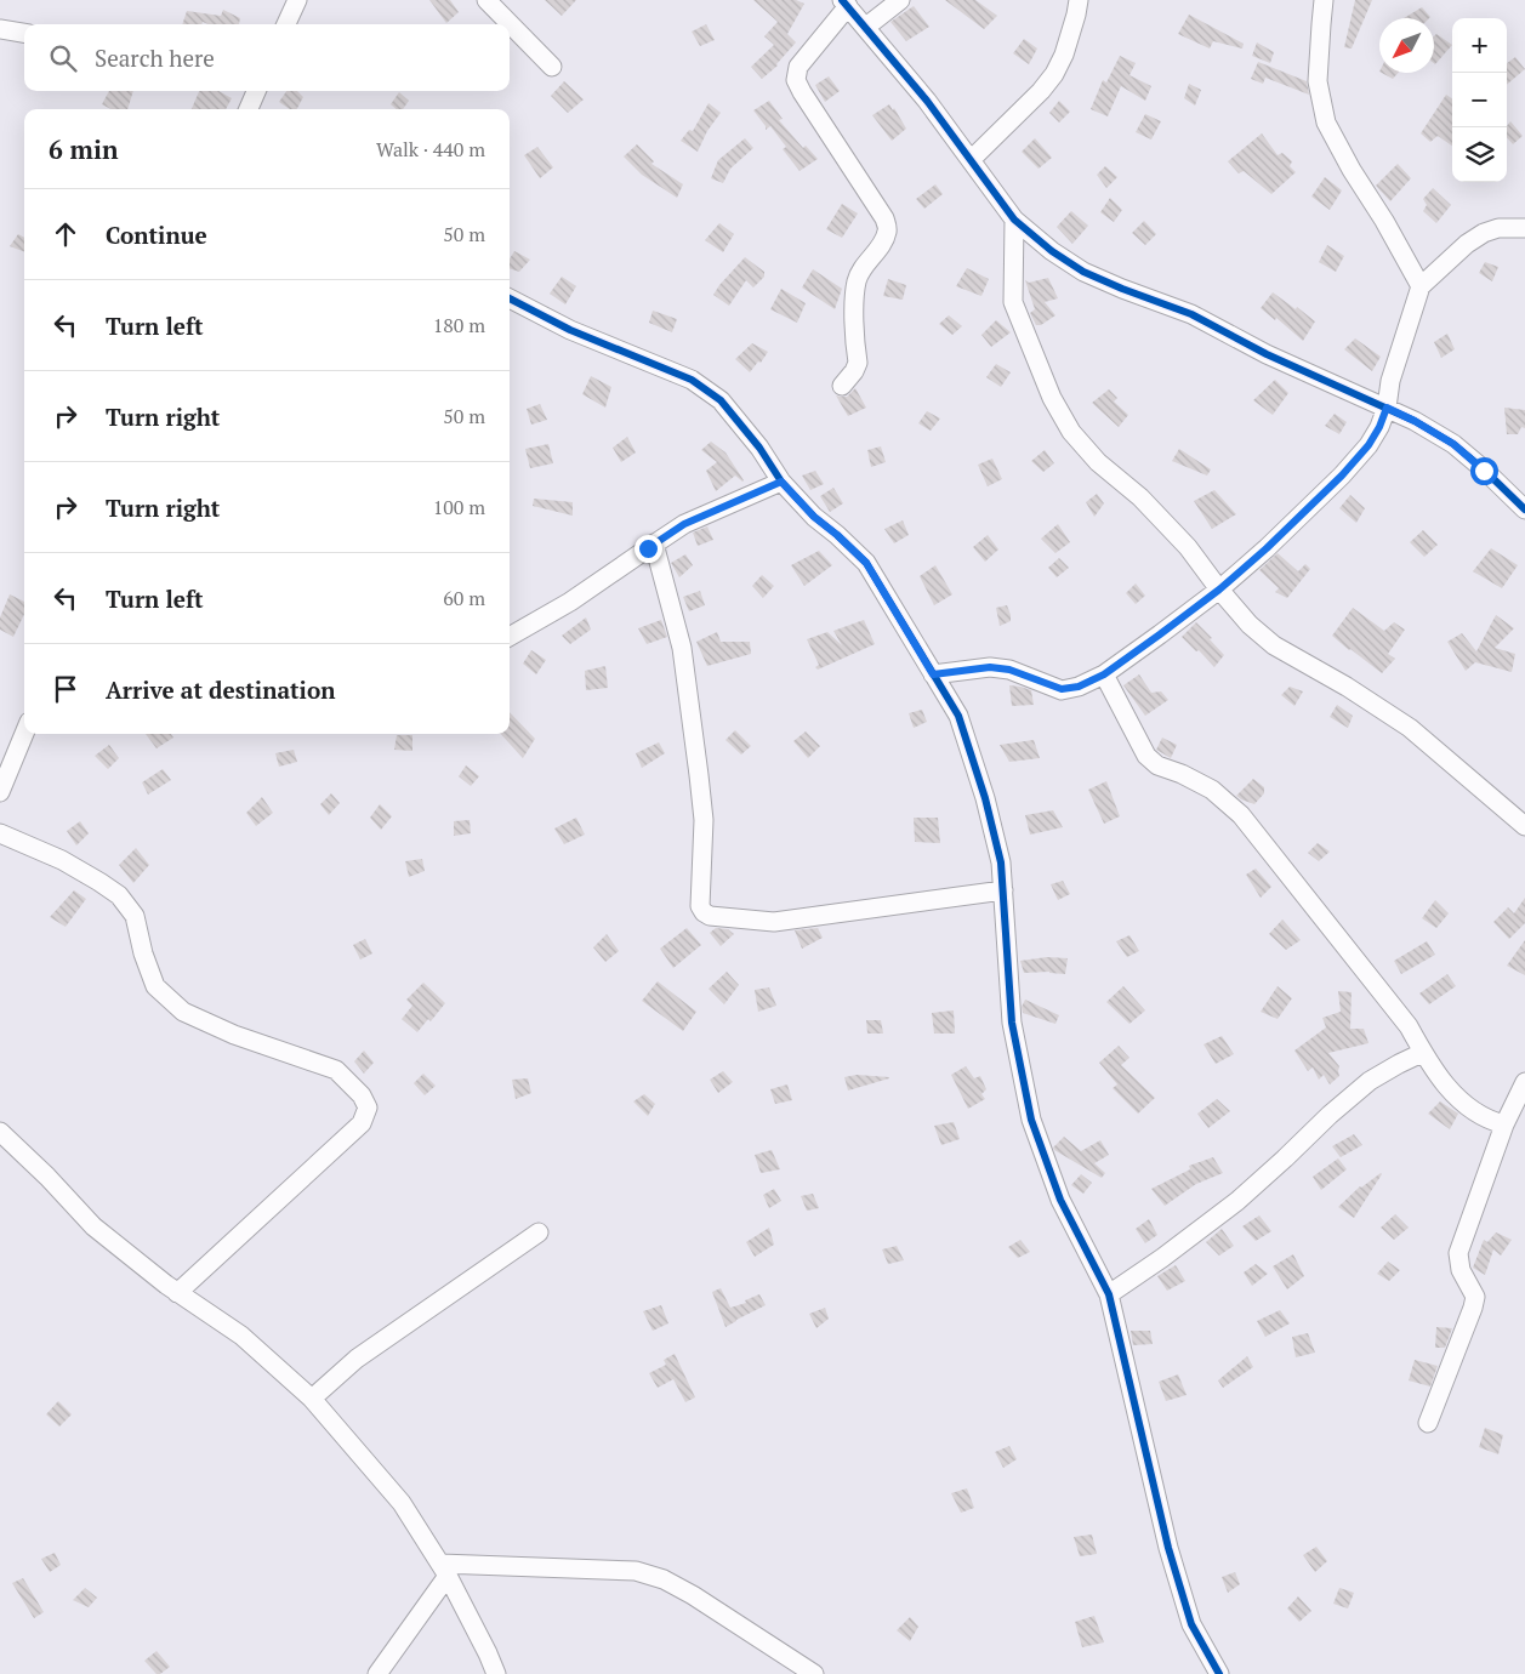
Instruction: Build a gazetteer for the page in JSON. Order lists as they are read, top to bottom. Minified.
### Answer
{"north":"bottom left","page":{"map_buttons":["+","−"],"search":"Search here","heading":["6 min","Walk · 440 m"],"list":[["Continue","50 m"],["Turn left","180 m"],["Turn right","50 m"],["Turn right","100 m"],["Turn left","60 m"],"Arrive at destination"]}}
